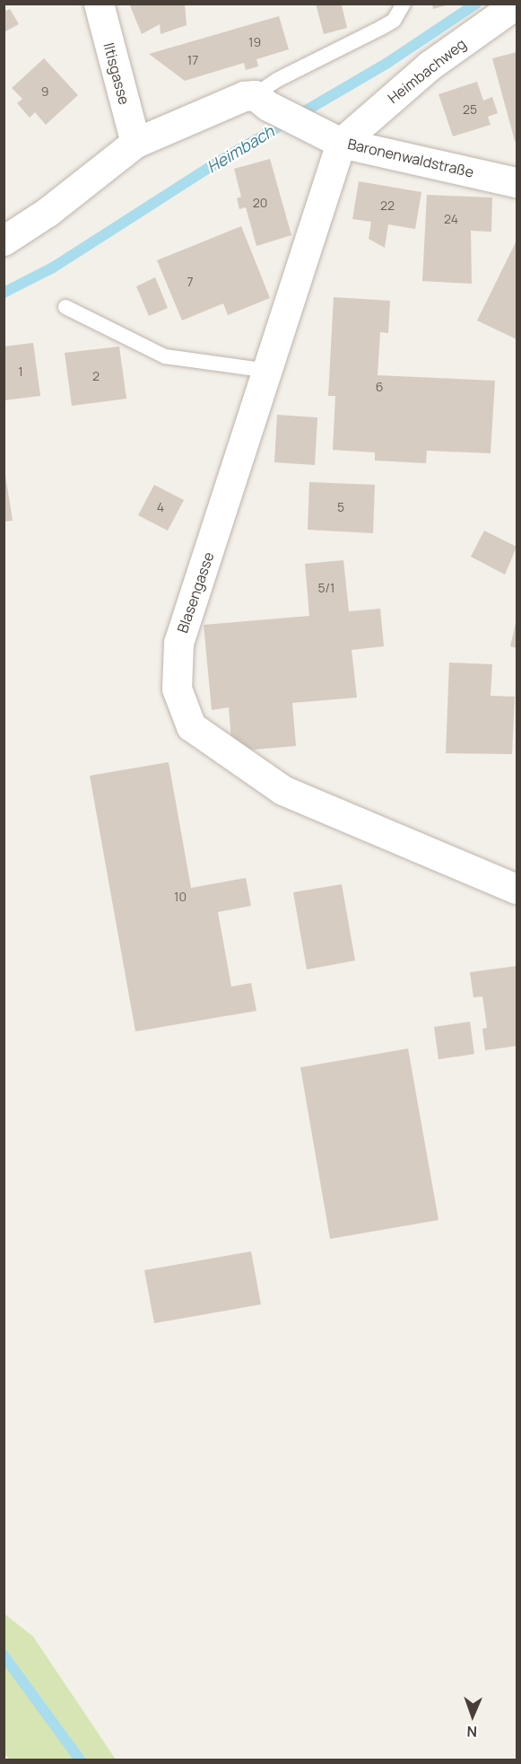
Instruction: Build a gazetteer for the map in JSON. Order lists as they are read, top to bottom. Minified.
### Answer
{"streets":{"street":["Heimbachweg","Iltisgasse","Baronenwaldstraße","Blasengasse"]},"crossings":[["Heimbachweg","Baronenwaldstraße"],["Heimbachweg","Blasengasse"],["Baronenwaldstraße","Blasengasse"]],"water":["Heimbach"],"house_numbers":["19","17","9","25","20","22","24","7","1","2","6","4","5","5/1","10"],"north":"bottom"}
